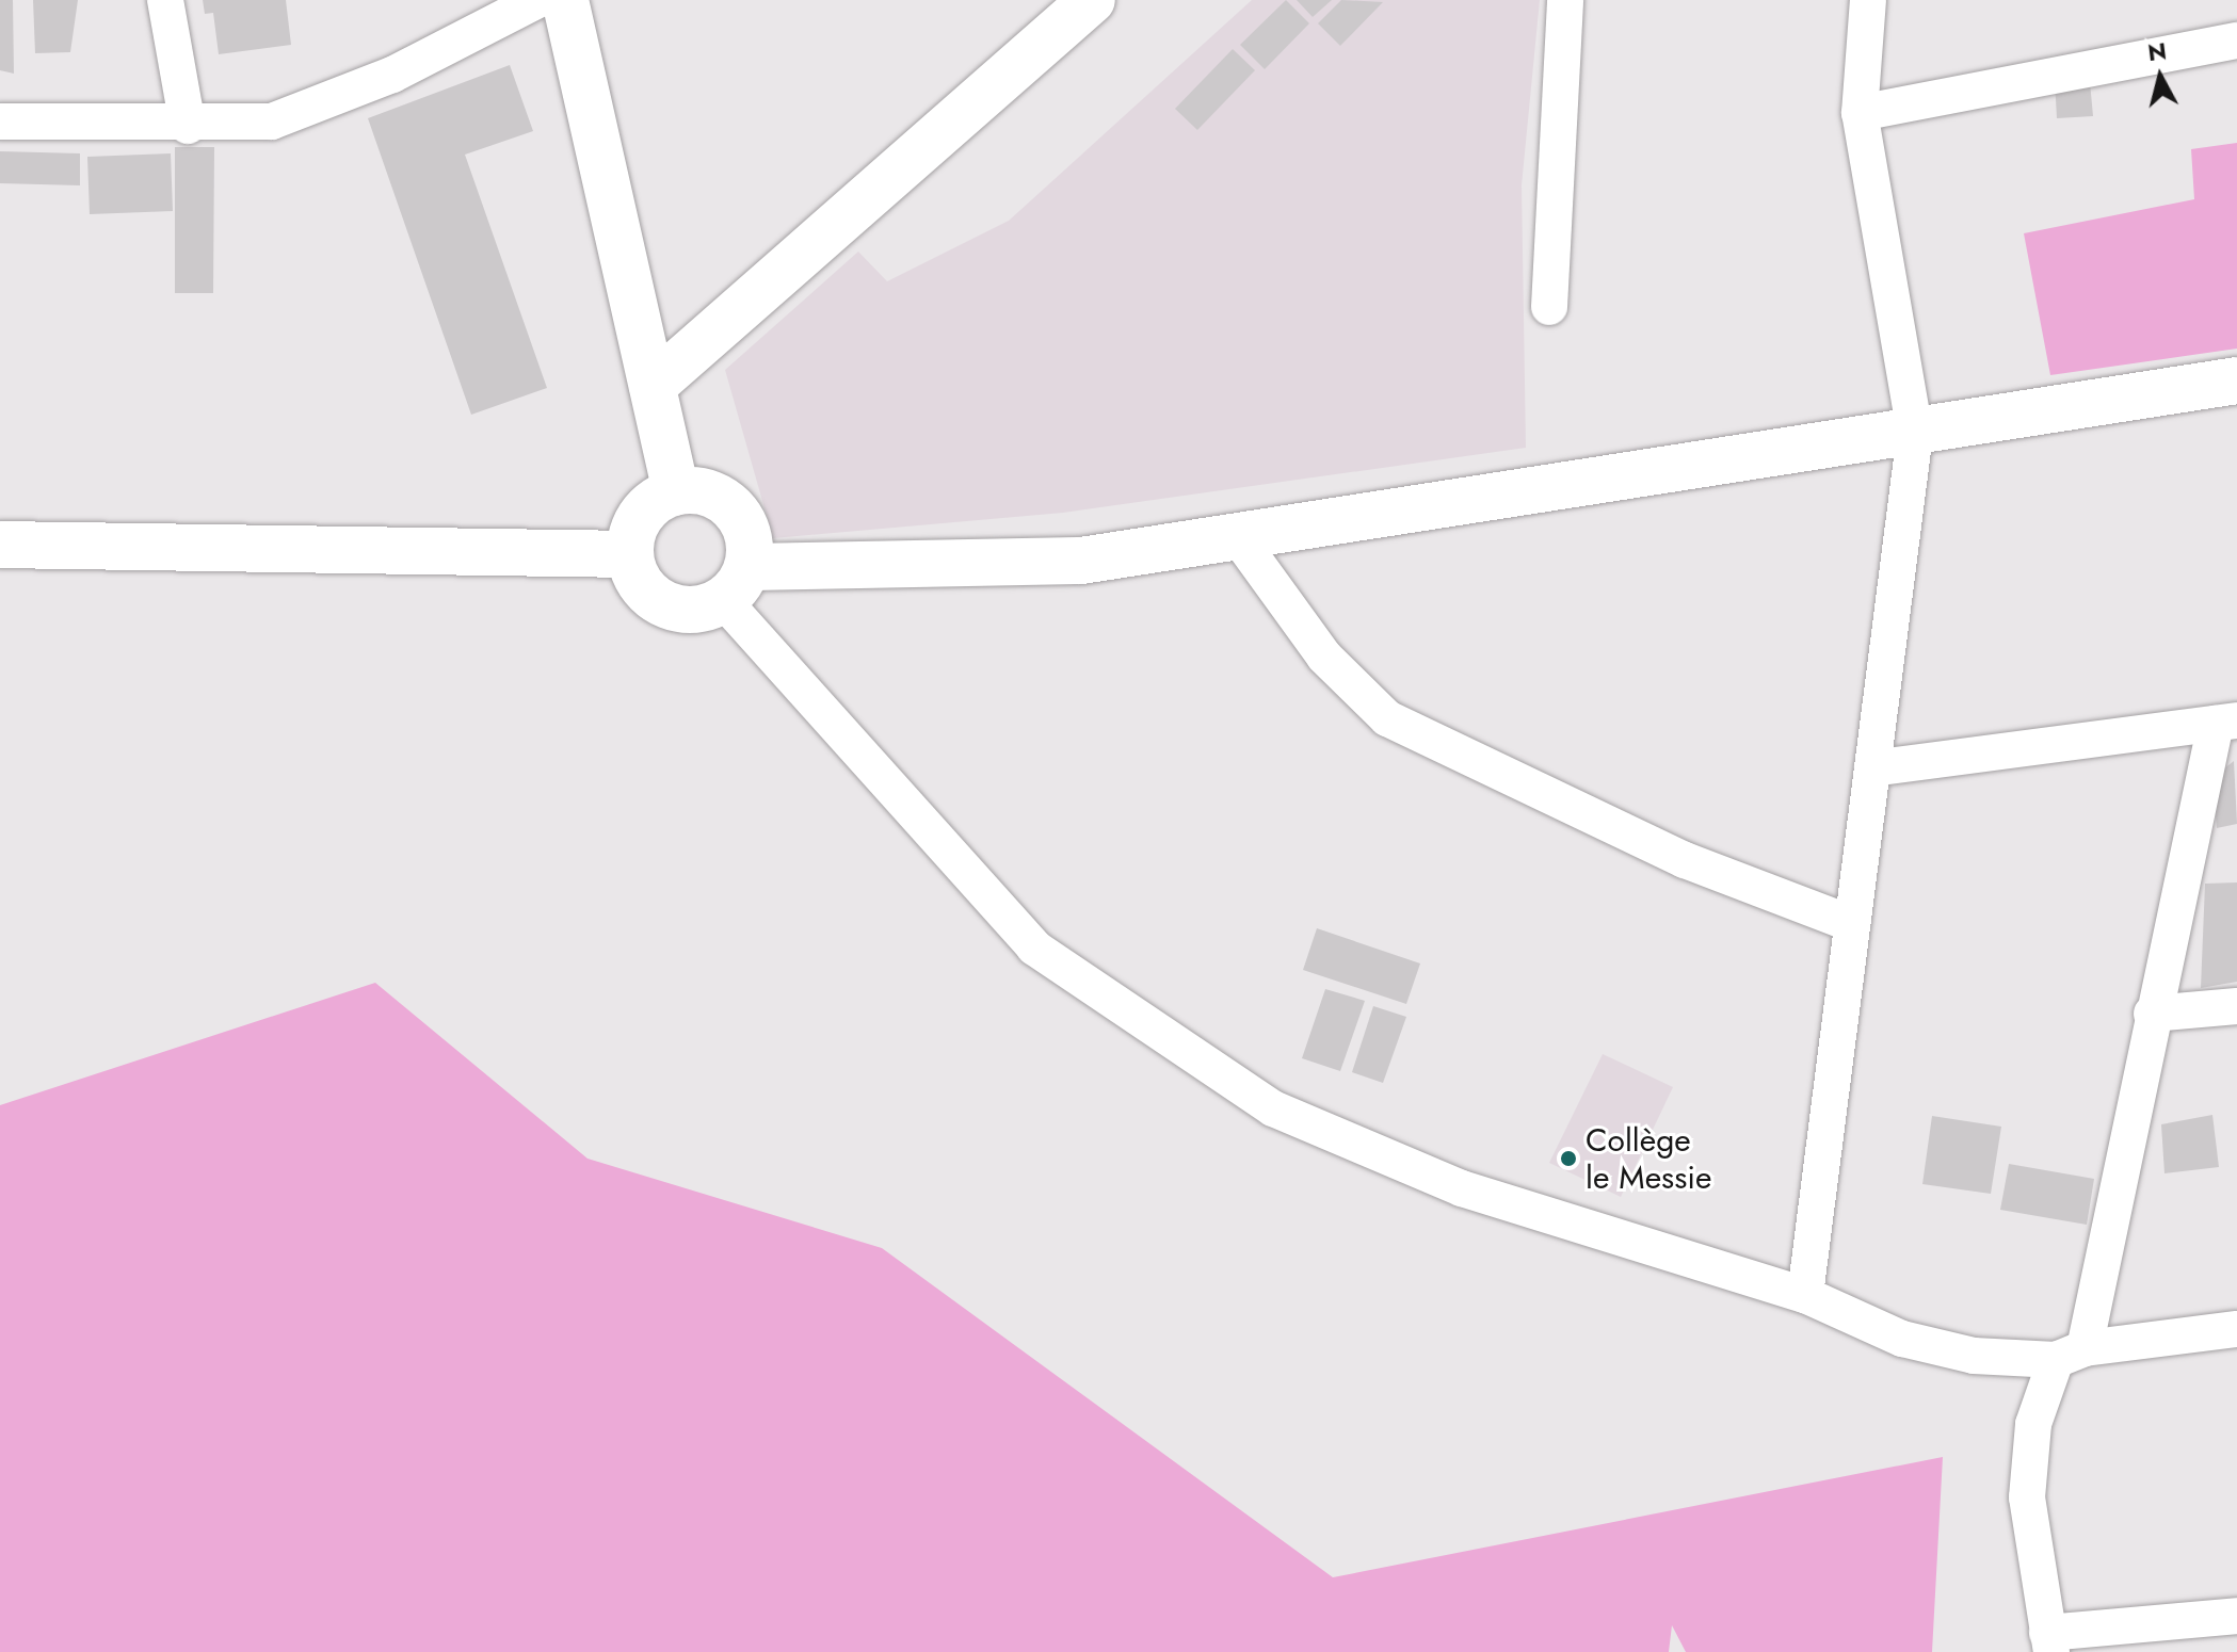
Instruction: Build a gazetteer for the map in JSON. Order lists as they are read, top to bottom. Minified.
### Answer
{"places":["Collège le Messie"],"north":"top"}
